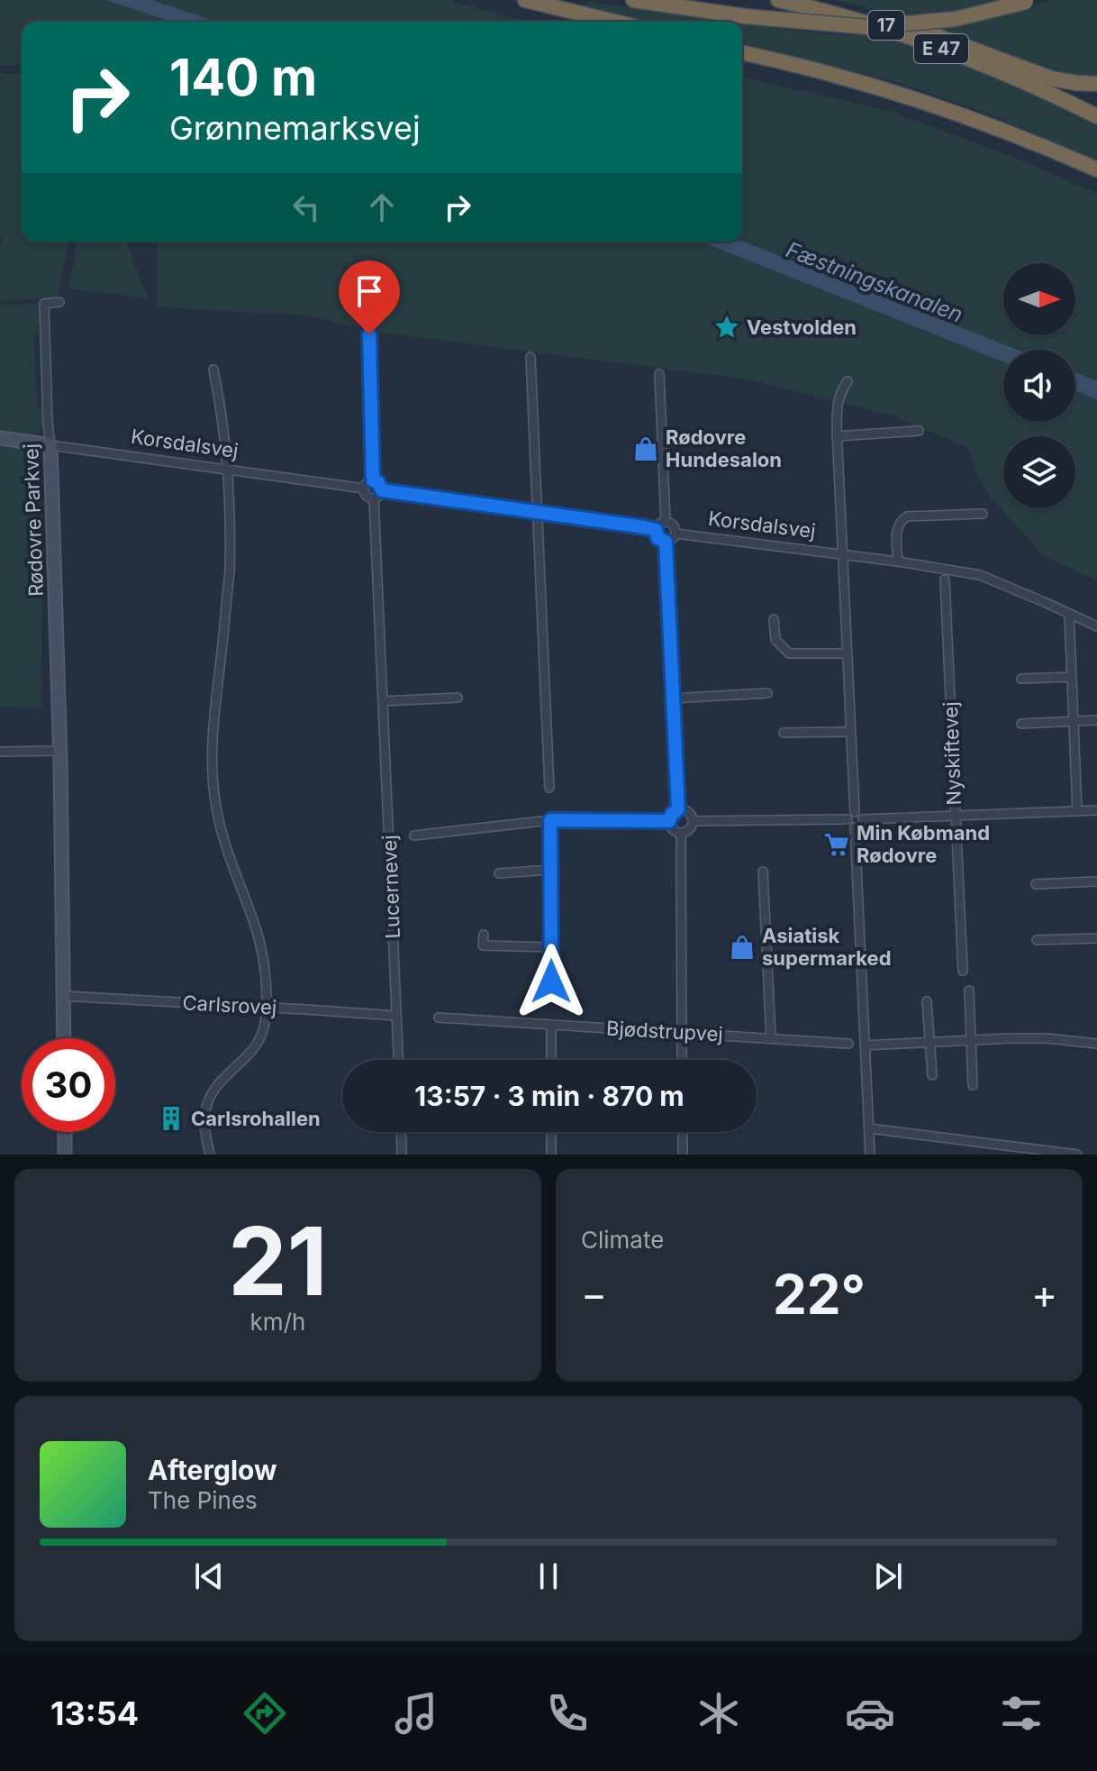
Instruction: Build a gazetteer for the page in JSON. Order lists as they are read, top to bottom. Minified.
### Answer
{"streets":{"highway":["17","E 47"],"street":["Korsdalsvej","Rødovre Parkvej","Nyskiftevej","Lucernevej","Carlsrovej","Bjødstrupvej"]},"crossings":[["Korsdalsvej","Rødovre Parkvej"],["Korsdalsvej","Lucernevej"],["Rødovre Parkvej","Carlsrovej"],["Lucernevej","Carlsrovej"]],"water":["Fæstningskanalen"],"places":{"place":["Vestvolden"],"shop":["Rødovre Hundesalon","Asiatisk supermarked"],"supermarket":["Min Købmand Rødovre"],"building":["Carlsrohallen"]},"north":"right","page":{"turn":["140 m","Grønnemarksvej"],"limit":"30","trip":"13:57 · 3 min · 870 m","tile":[["21","km/h"],"Climate"],"heat":["−","22°","+"],"song":["Afterglow","The Pines"],"tabs":"13:54"}}
